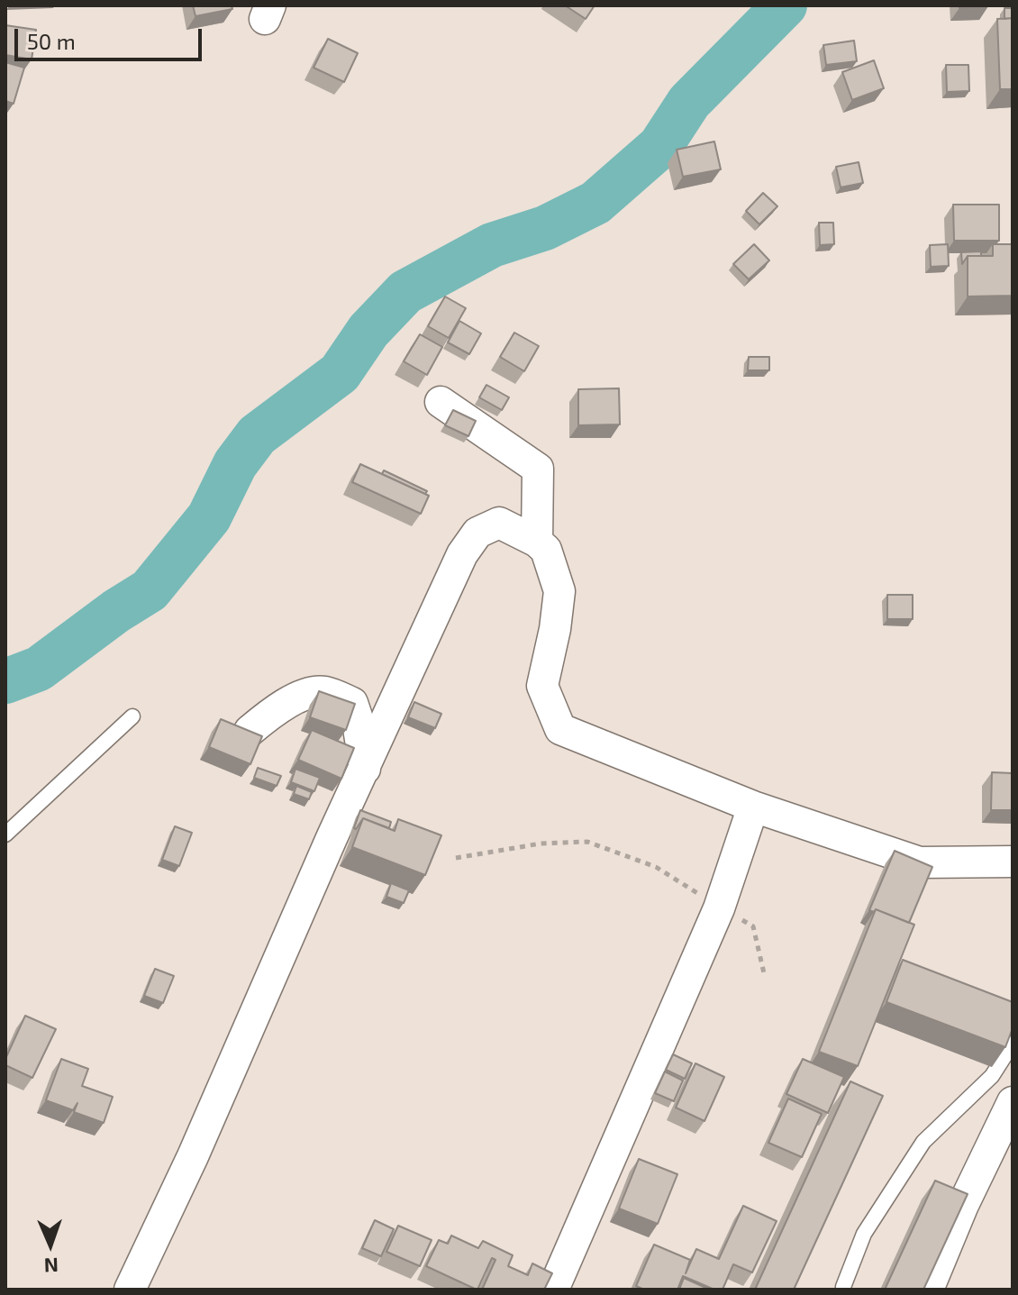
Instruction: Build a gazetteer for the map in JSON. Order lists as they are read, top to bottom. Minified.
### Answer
{"scale_bar":"50 m","north":"bottom"}
